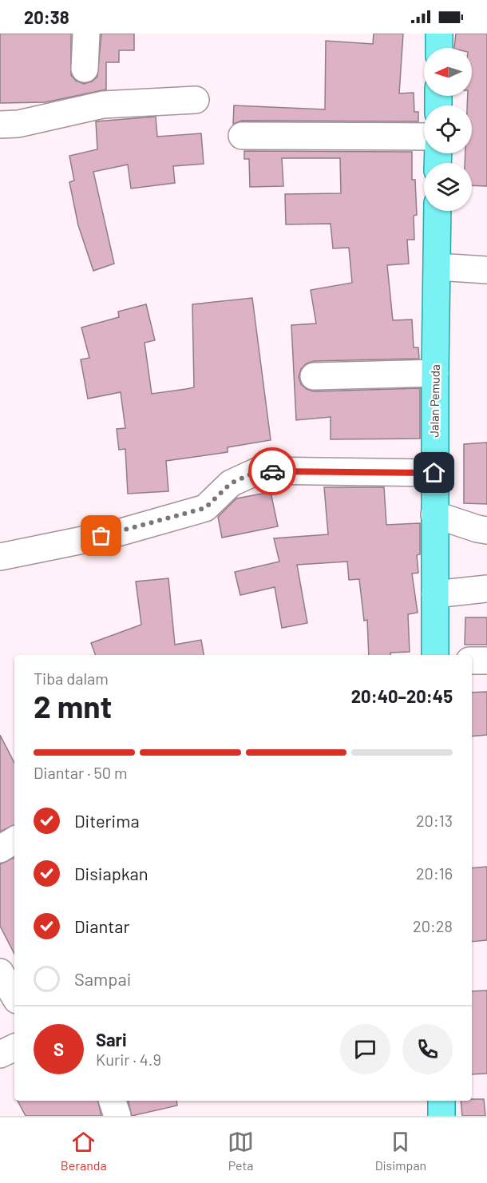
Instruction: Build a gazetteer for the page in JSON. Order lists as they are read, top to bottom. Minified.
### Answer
{"streets":{"main road":["Jalan Pemuda"]},"north":"left","page":{"status":"20:38","heading":["2 mnt","Tiba dalam","20:40–20:45"],"panel":["Sari","Kurir · 4.9"],"bar":"Diantar · 50 m","list":[["Diterima","20:13"],["Disiapkan","20:16"],["Diantar","20:28"],"Sampai"],"round":"S","tabs":["Beranda","Peta","Disimpan"]}}
